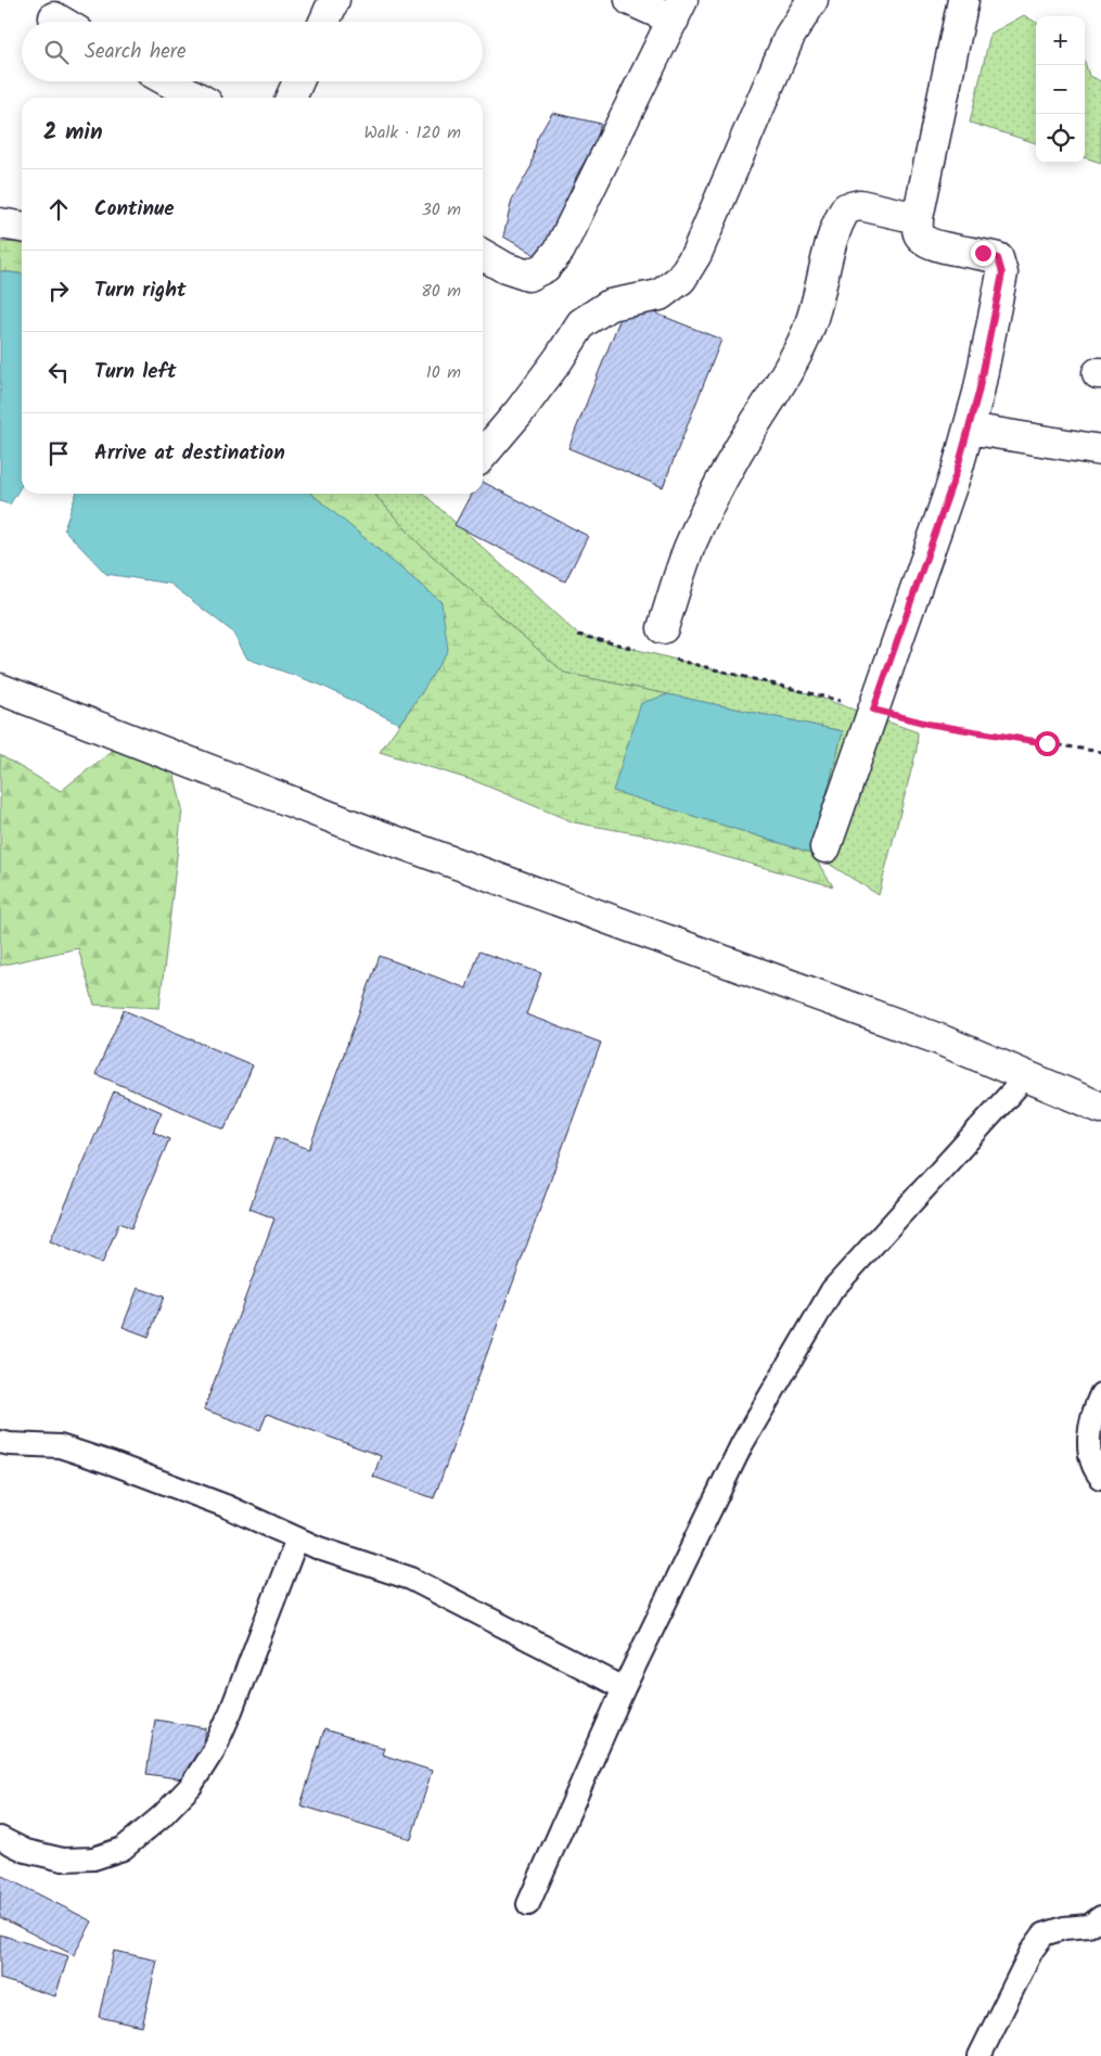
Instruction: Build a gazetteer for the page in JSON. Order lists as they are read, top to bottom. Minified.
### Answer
{"page":{"map_buttons":["+","−"],"search":"Search here","heading":["2 min","Walk · 120 m"],"list":[["Continue","30 m"],["Turn right","80 m"],["Turn left","10 m"],"Arrive at destination"]}}
